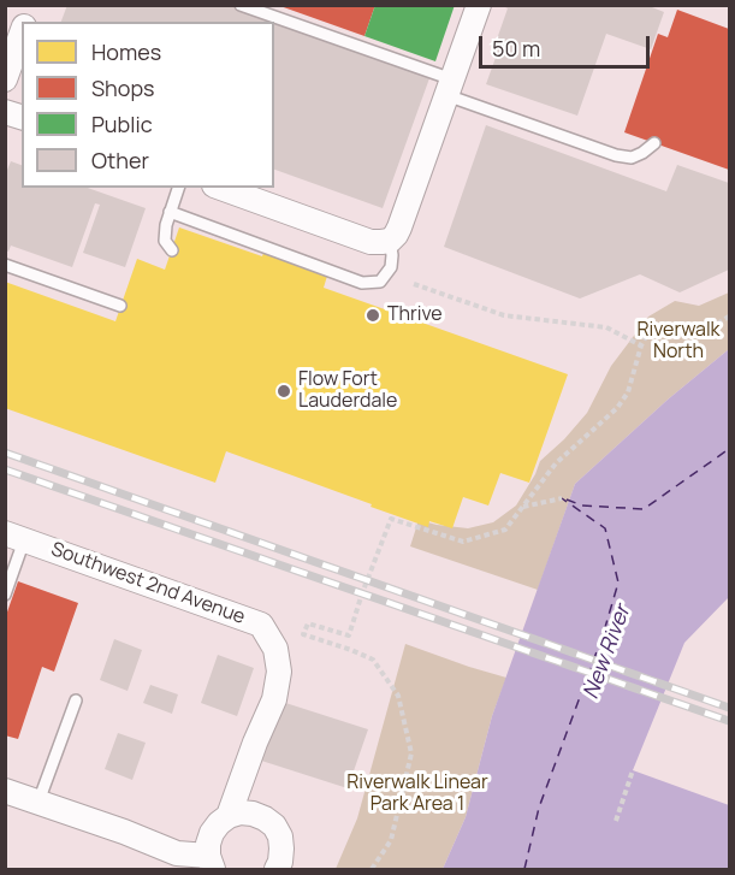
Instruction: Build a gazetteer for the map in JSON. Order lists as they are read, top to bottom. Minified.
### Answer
{"streets":{"street":["Southwest 2nd Avenue"]},"water":["New River"],"parks":["Riverwalk North","Riverwalk Linear Park Area 1"],"places":["Thrive","Flow Fort Lauderdale"],"legend":["Homes","Shops","Public","Other"],"scale_bar":"50 m"}
